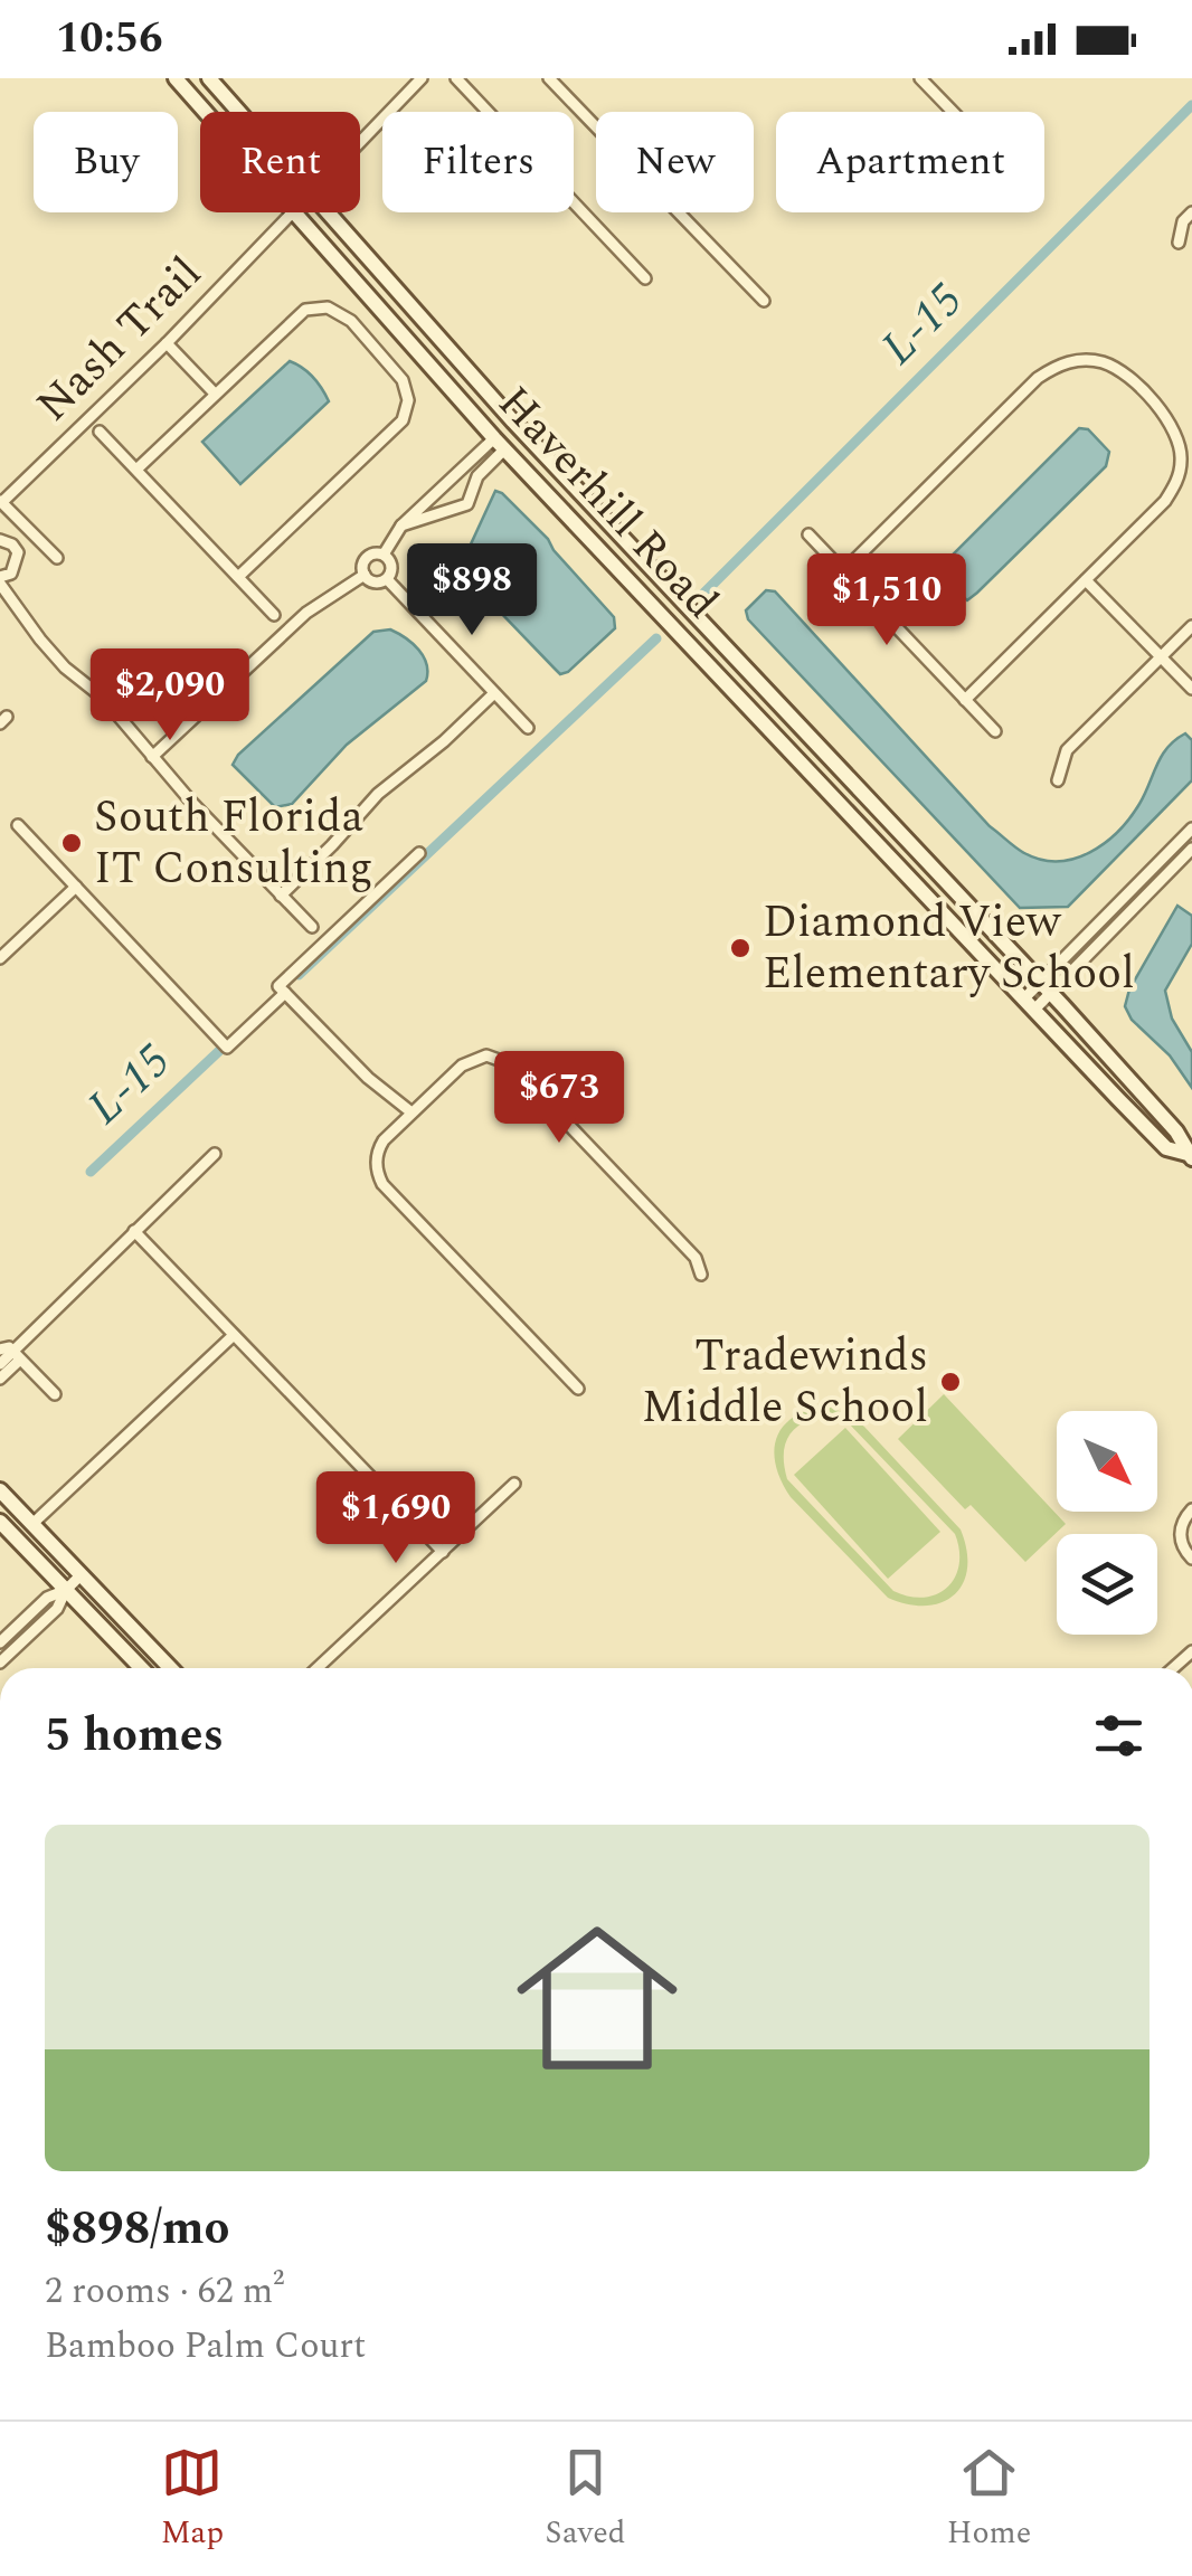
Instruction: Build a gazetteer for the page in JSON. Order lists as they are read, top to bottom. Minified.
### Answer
{"streets":{"street":["Nash Trail","Haverhill Road"]},"crossings":[["Nash Trail","Haverhill Road"]],"water":["L-15"],"places":["South Florida IT Consulting","Diamond View Elementary School","Tradewinds Middle School"],"north":"bottom right","page":{"status":"10:56","chip":["Buy","Rent","Filters","New","Apartment"],"price":["$898","$1,510","$2,090","$673","$1,690"],"heading":"5 homes","list":[{"name":"$898/mo","note":"2 rooms · 62 m² · Bamboo Palm Court"}],"tabs":["Map","Saved","Home"]}}
